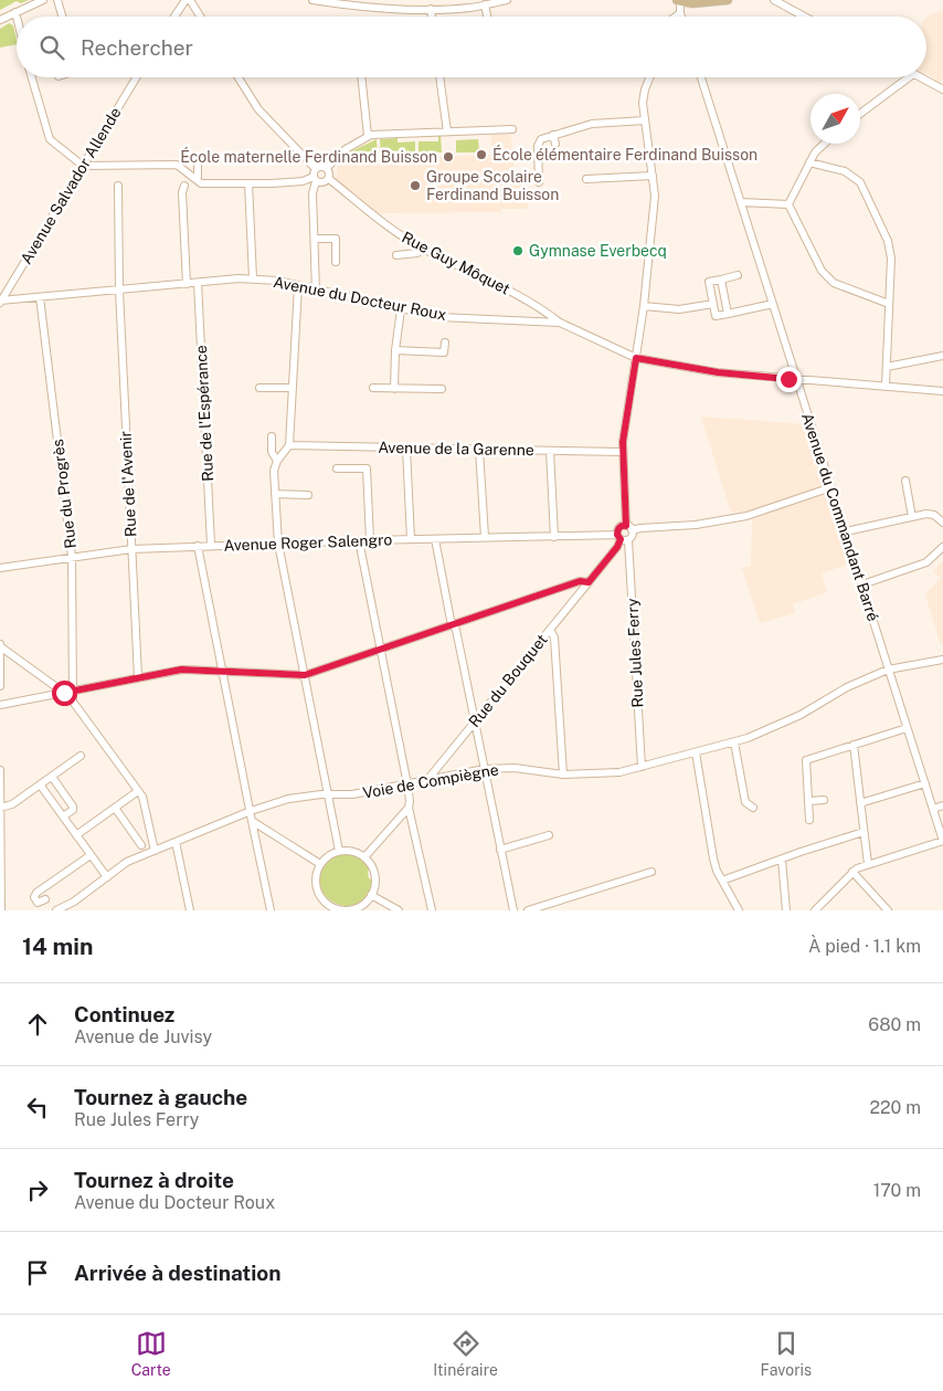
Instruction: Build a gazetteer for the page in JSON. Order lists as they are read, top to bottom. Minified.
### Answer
{"streets":{"street":["Avenue Salvador Allende","Rue Guy Môquet","Avenue du Docteur Roux","Rue de l'Espérance","Avenue de la Garenne","Rue de l'Avenir","Rue du Progrès","Avenue du Commandant Barré","Avenue Roger Salengro","Rue Jules Ferry","Rue du Bouquet","Voie de Compiègne"]},"crossings":[["Avenue Salvador Allende","Avenue du Docteur Roux"],["Rue Guy Môquet","Avenue du Docteur Roux"],["Avenue du Docteur Roux","Rue de l'Espérance"],["Avenue du Docteur Roux","Rue de l'Avenir"],["Avenue du Docteur Roux","Rue du Progrès"],["Avenue du Docteur Roux","Avenue du Commandant Barré"],["Rue de l'Espérance","Avenue Roger Salengro"],["Rue de l'Avenir","Avenue Roger Salengro"],["Rue du Progrès","Avenue Roger Salengro"],["Avenue du Commandant Barré","Voie de Compiègne"],["Avenue Roger Salengro","Rue Jules Ferry"],["Avenue Roger Salengro","Rue du Bouquet"],["Rue Jules Ferry","Rue du Bouquet"],["Rue Jules Ferry","Voie de Compiègne"],["Rue du Bouquet","Voie de Compiègne"]],"places":["École élémentaire Ferdinand Buisson","École maternelle Ferdinand Buisson","Groupe Scolaire Ferdinand Buisson","Gymnase Everbecq"],"north":"top right","page":{"search":"Rechercher","heading":["14 min","À pied · 1.1 km"],"list":[["Continuez","Avenue de Juvisy","680 m"],["Tournez à gauche","Rue Jules Ferry","220 m"],["Tournez à droite","Avenue du Docteur Roux","170 m"],"Arrivée à destination"],"nav":["Carte","Itinéraire","Favoris"]}}
